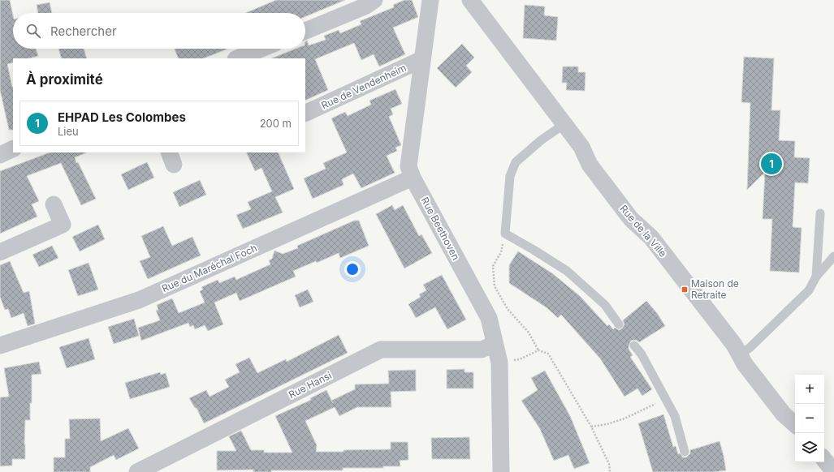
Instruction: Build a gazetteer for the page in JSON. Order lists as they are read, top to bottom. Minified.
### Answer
{"streets":{"street":["Rue de Vendenheim","Rue Beethoven","Rue de la Ville","Rue du Maréchal Foch","Rue Hansi"]},"crossings":[["Rue de Vendenheim","Rue Beethoven"],["Rue Beethoven","Rue du Maréchal Foch"],["Rue Beethoven","Rue Hansi"]],"places":{"transit":["Maison de Retraite"]},"page":{"search":"Rechercher","heading":"À proximité","list":[{"mark":"1","name":"EHPAD Les Colombes","note":"Lieu","value":"200 m"}],"pins":"1","map_buttons":["+","−"]}}
